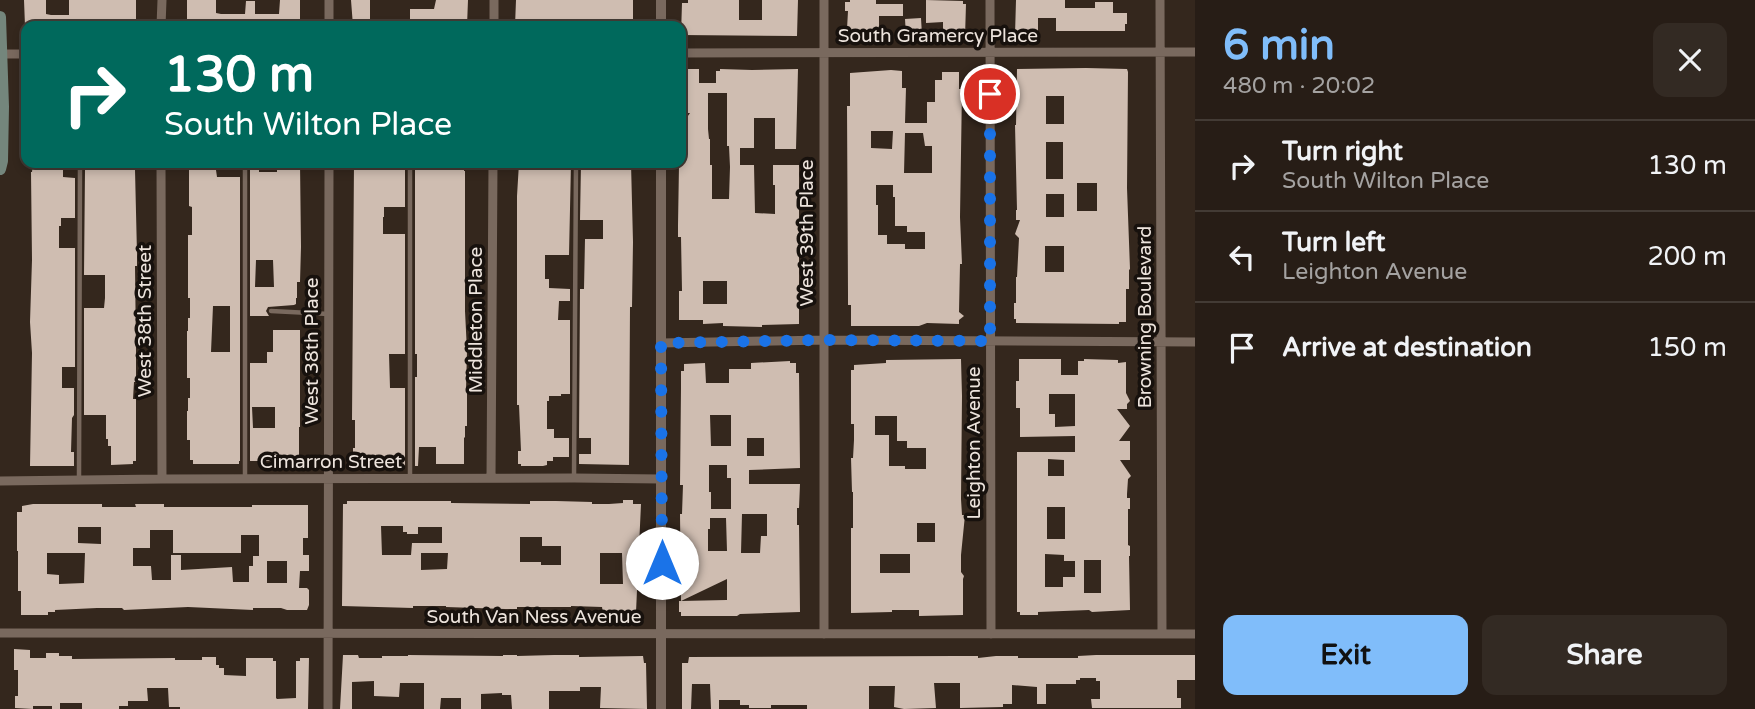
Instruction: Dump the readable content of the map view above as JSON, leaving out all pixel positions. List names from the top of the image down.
{
  "streets": {
    "street": [
      "South Gramercy Place",
      "West 39th Place",
      "Browning Boulevard",
      "Middleton Place",
      "West 38th Street",
      "West 38th Place",
      "Leighton Avenue",
      "Cimarron Street",
      "South Van Ness Avenue"
    ]
  },
  "crossings": [
    ["South Gramercy Place", "West 39th Place"],
    ["South Gramercy Place", "Browning Boulevard"],
    ["South Gramercy Place", "Leighton Avenue"],
    ["West 39th Place", "South Van Ness Avenue"],
    ["Browning Boulevard", "South Van Ness Avenue"],
    ["Middleton Place", "Cimarron Street"],
    ["West 38th Street", "Cimarron Street"],
    ["West 38th Place", "Cimarron Street"],
    ["West 38th Place", "South Van Ness Avenue"],
    ["Leighton Avenue", "South Van Ness Avenue"]
  ],
  "page": {
    "heading": ["6 min", "480 m · 20:02"],
    "turn": ["130 m", "South Wilton Place"],
    "list": [
      {
        "name": "Turn right",
        "note": "South Wilton Place",
        "value": "130 m"
      },
      {
        "name": "Turn left",
        "note": "Leighton Avenue",
        "value": "200 m"
      },
      {
        "name": "Arrive at destination",
        "value": "150 m"
      }
    ],
    "buttons": ["Exit", "Share"]
  }
}
